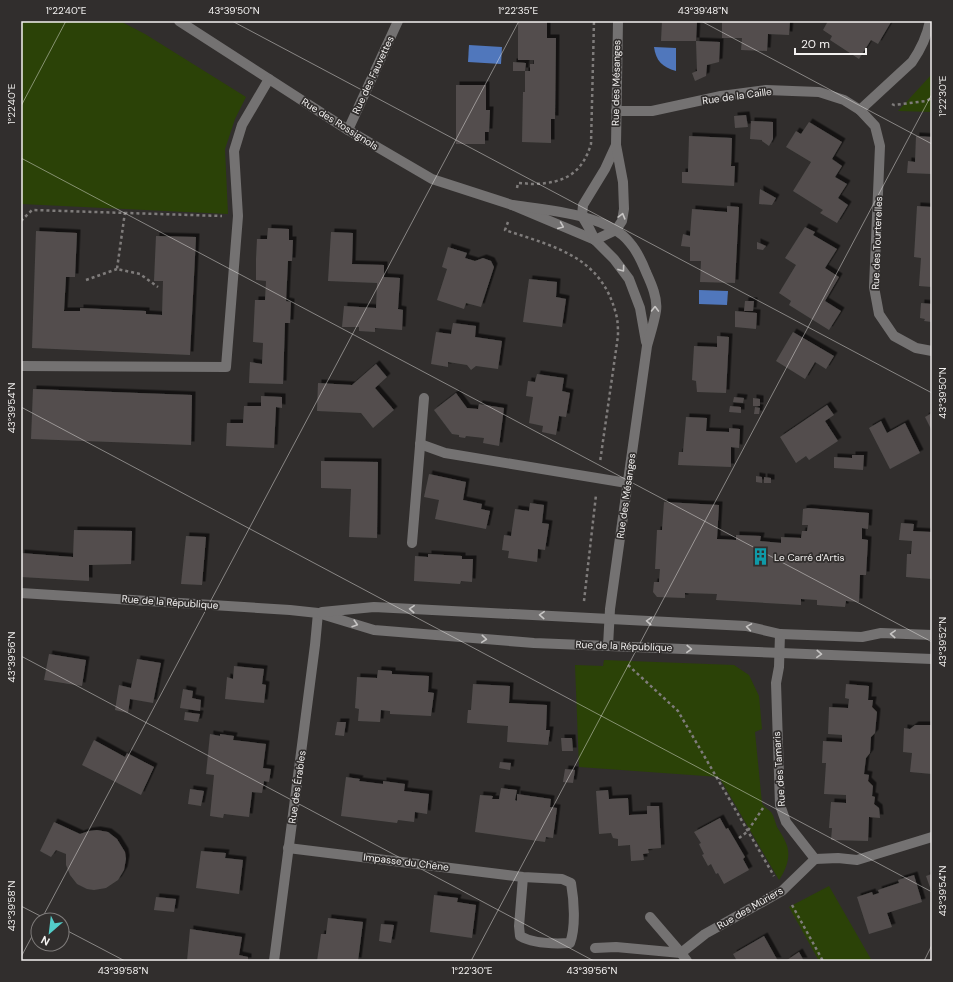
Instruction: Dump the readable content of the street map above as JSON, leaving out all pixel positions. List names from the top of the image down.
{
  "streets": {
    "street": [
      "Rue des Fauvettes",
      "Rue des Mésanges",
      "Rue de la Caille",
      "Rue des Rossignols",
      "Rue des Tourterelles",
      "Rue de la République",
      "Rue des Tamaris",
      "Rue des Érables",
      "Impasse du Chêne",
      "Rue des Mûriers"
    ]
  },
  "crossings": [
    ["Rue des Fauvettes", "Rue des Rossignols"],
    ["Rue des Mésanges", "Rue de la Caille"],
    ["Rue des Mésanges", "Rue des Rossignols"],
    ["Rue des Mésanges", "Rue de la République"],
    ["Rue de la Caille", "Rue des Tourterelles"],
    ["Rue de la République", "Rue des Tamaris"],
    ["Rue de la République", "Rue des Érables"],
    ["Rue des Tamaris", "Rue des Mûriers"],
    ["Rue des Érables", "Impasse du Chêne"]
  ],
  "places": {
    "building": ["Le Carré d'Artis"]
  },
  "scale_bar": "20 m",
  "north": "bottom left",
  "coordinates": [
    "1°22'40\"E",
    "43°39'50\"N",
    "1°22'35\"E",
    "43°39'48\"N",
    "1°22'30\"E",
    "43°39'54\"N",
    "43°39'52\"N",
    "43°39'56\"N",
    "43°39'58\"N"
  ]
}
